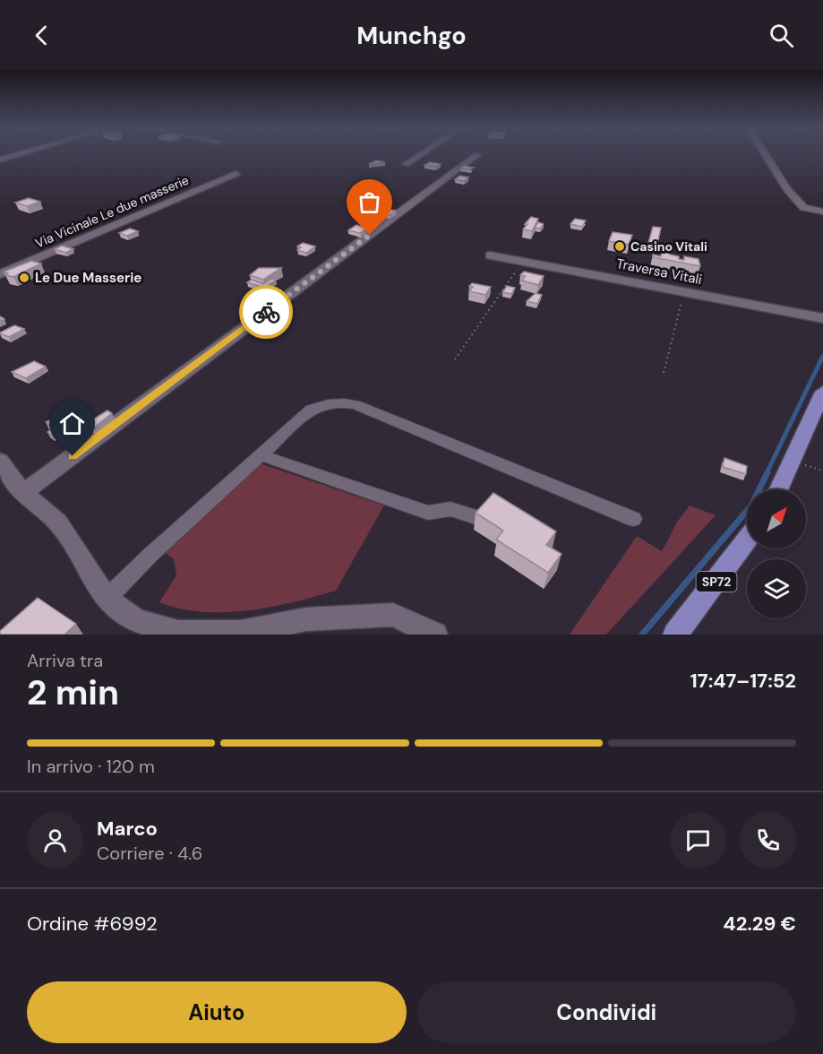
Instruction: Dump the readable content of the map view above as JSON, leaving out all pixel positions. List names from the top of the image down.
{
  "streets": {
    "main road": ["SP72"],
    "street": ["Via Vicinale Le due masserie", "Traversa Vitali"]
  },
  "places": ["Casino Vitali", "Le Due Masserie"],
  "north": "top right",
  "page": {
    "header": "Munchgo",
    "heading": ["2 min", "Arriva tra", "17:47–17:52"],
    "panel": [
      "Marco",
      "Corriere · 4.6",
      "Ordine #6992",
      "42.29 €"
    ],
    "bar": "In arrivo · 120 m",
    "buttons": ["Aiuto", "Condividi"]
  }
}
